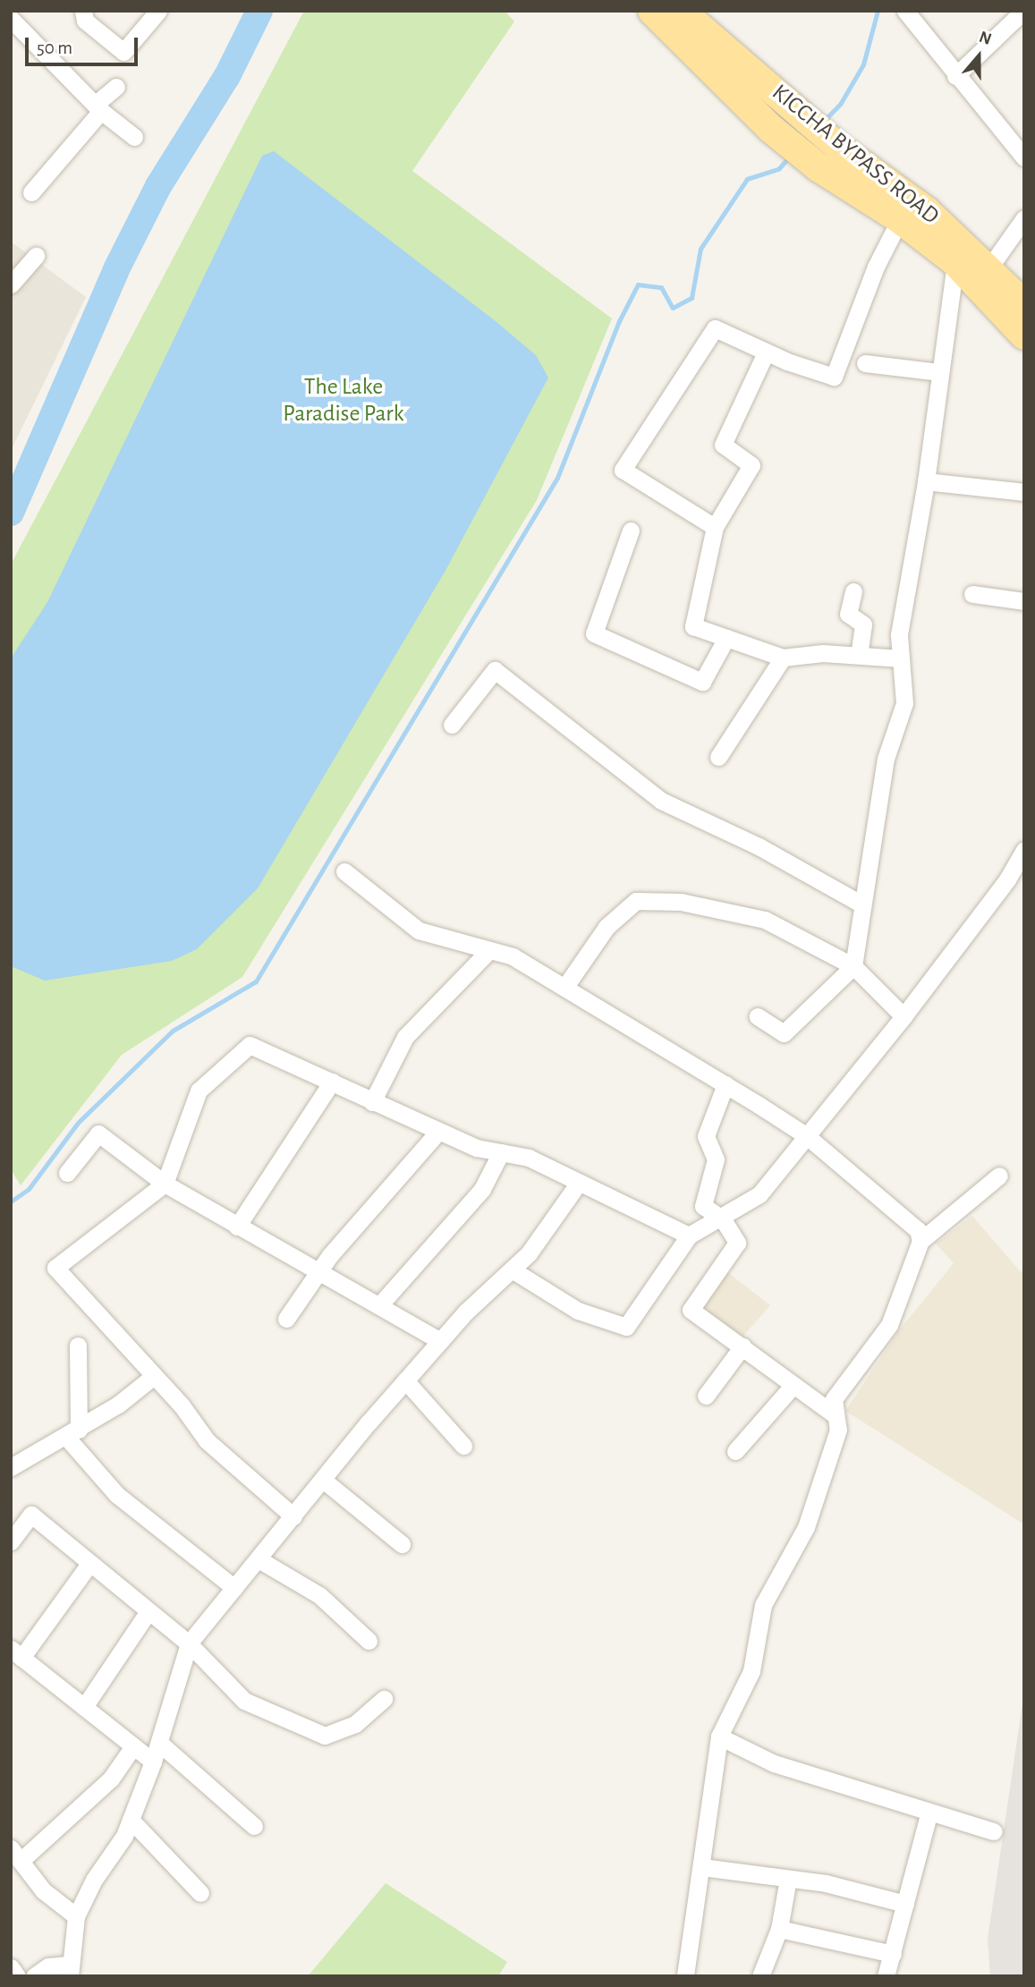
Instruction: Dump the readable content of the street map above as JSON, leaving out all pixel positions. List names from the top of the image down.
{
  "streets": {
    "main road": ["KICCHA BYPASS ROAD"]
  },
  "parks": ["The Lake Paradise Park"],
  "scale_bar": "50 m",
  "north": "top"
}
